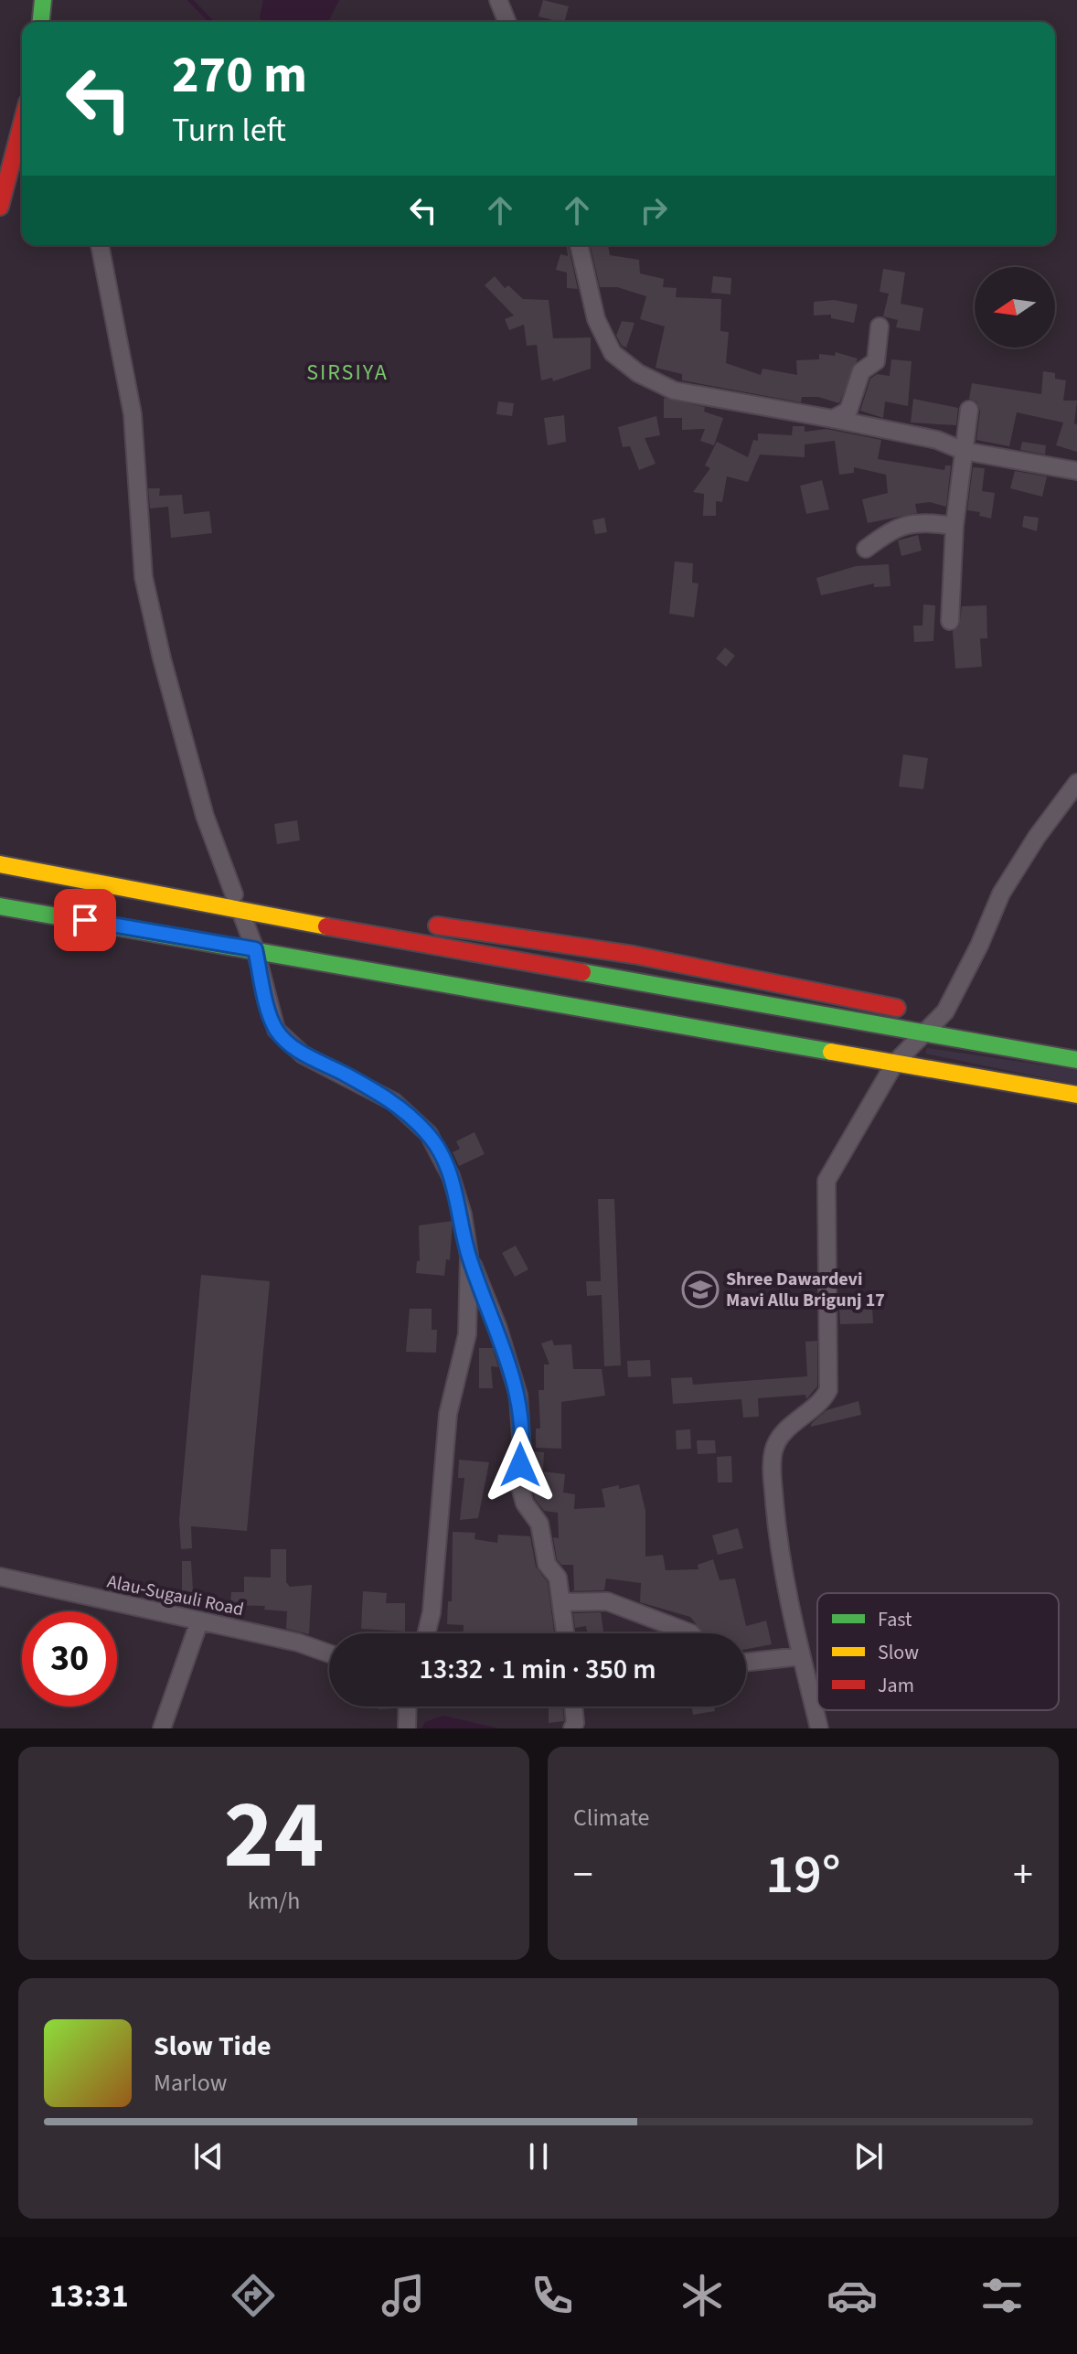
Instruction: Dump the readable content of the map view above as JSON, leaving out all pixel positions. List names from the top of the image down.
{
  "streets": {
    "street": ["Alau-Sugauli Road"]
  },
  "districts": ["SIRSIYA"],
  "places": {
    "school or university": ["Shree Dawardevi Mavi Allu Brigunj 17"]
  },
  "legend": ["Fast", "Slow", "Jam"],
  "north": "left",
  "page": {
    "turn": ["270 m", "Turn left"],
    "limit": "30",
    "trip": "13:32 · 1 min · 350 m",
    "tile": [
      ["24", "km/h"],
      "Climate"
    ],
    "heat": ["−", "19°", "+"],
    "song": ["Slow Tide", "Marlow"],
    "tabs": "13:31"
  }
}
